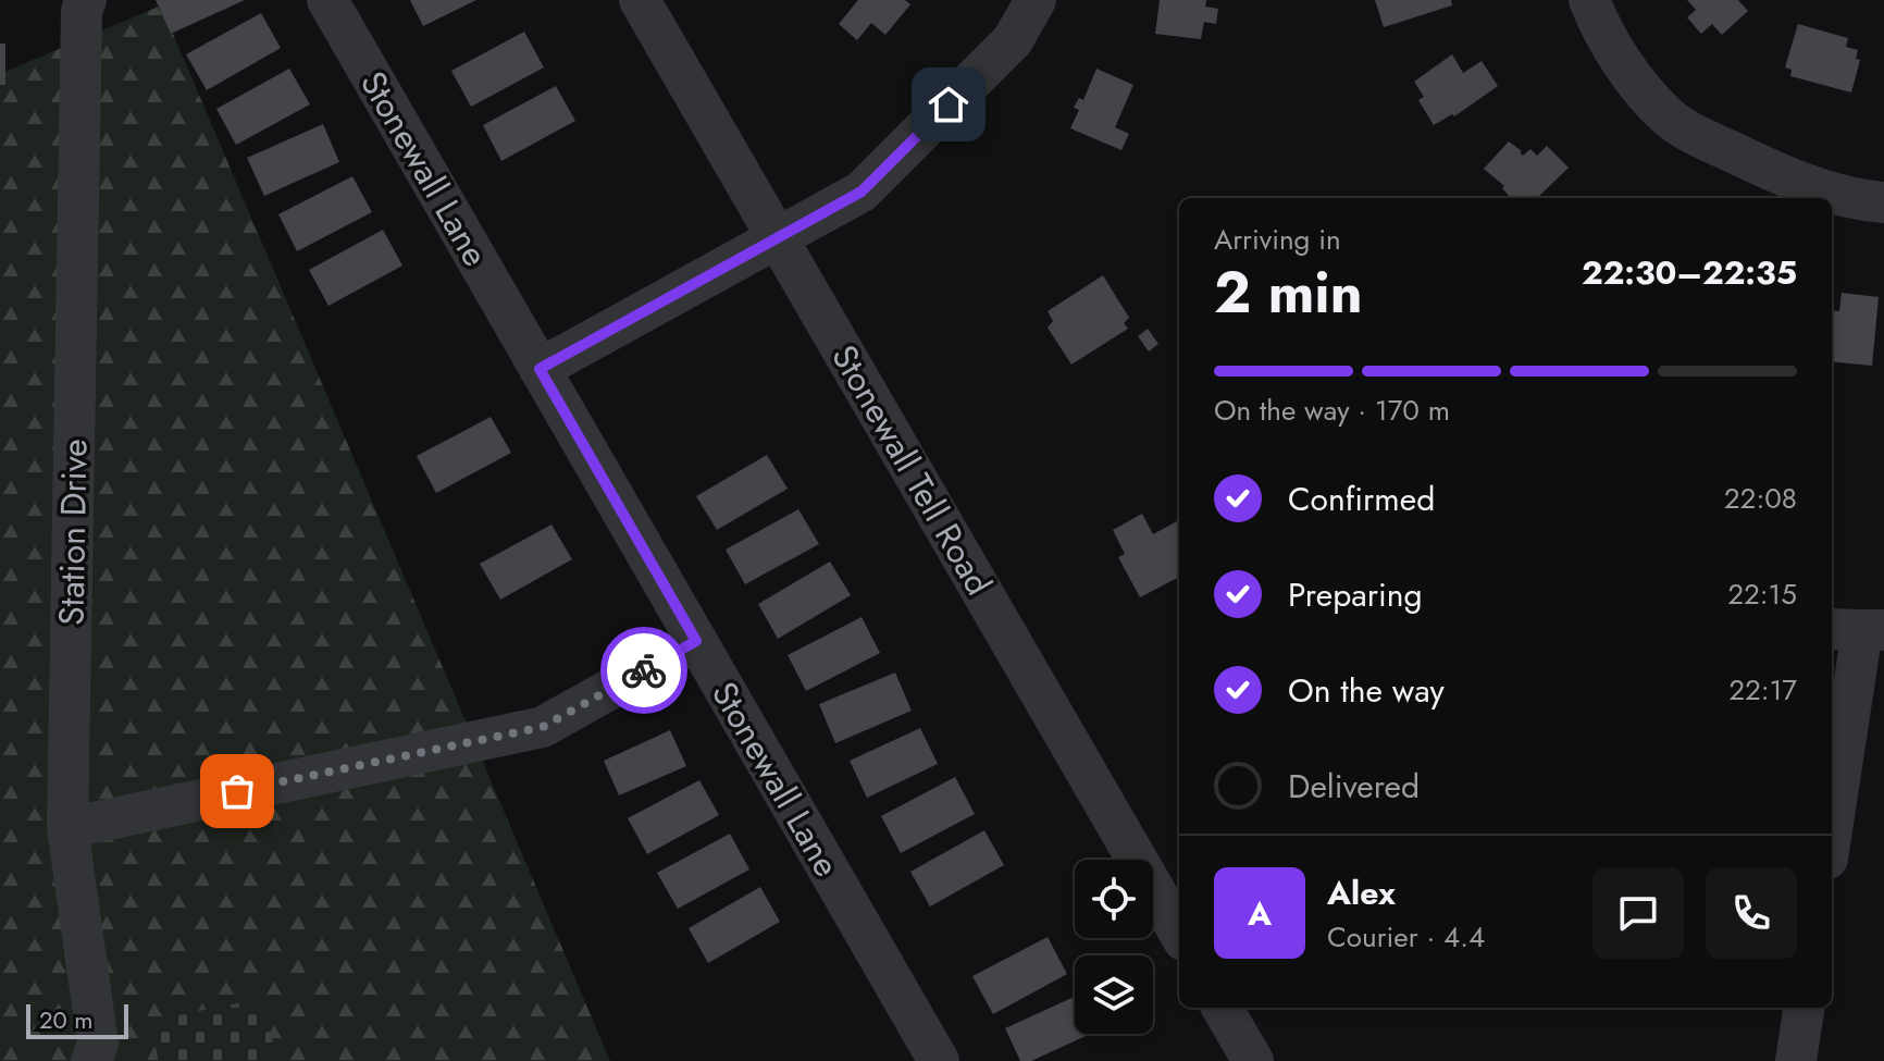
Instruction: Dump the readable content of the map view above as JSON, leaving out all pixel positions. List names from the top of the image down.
{
  "streets": {
    "street": ["Stonewall Lane", "Stonewall Tell Road", "Station Drive"]
  },
  "scale_bar": "20 m",
  "page": {
    "heading": ["2 min", "Arriving in", "22:30–22:35"],
    "panel": ["Alex", "Courier · 4.4"],
    "bar": "On the way · 170 m",
    "list": [
      ["Confirmed", "22:08"],
      ["Preparing", "22:15"],
      ["On the way", "22:17"],
      "Delivered"
    ],
    "round": "A",
    "scale": "20 m"
  }
}
